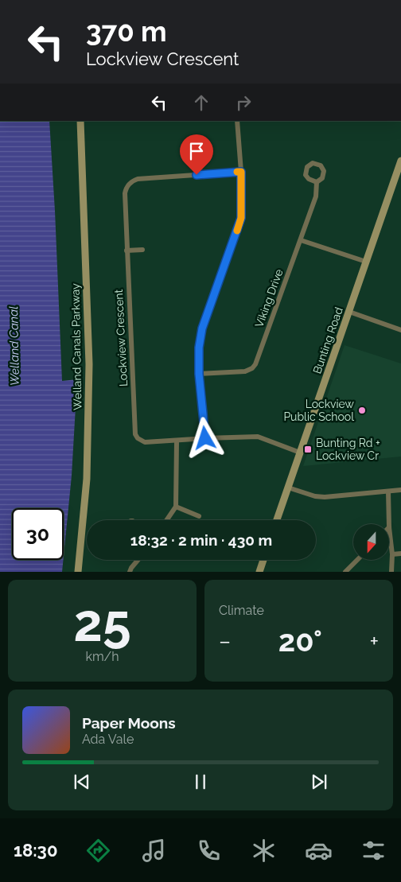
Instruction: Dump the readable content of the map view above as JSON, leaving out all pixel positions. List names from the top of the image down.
{
  "streets": {
    "main road": ["Bunting Road", "Welland Canals Parkway"],
    "street": ["Viking Drive", "Lockview Crescent"]
  },
  "crossings": [
    ["Lockview Crescent", "Bunting Road"]
  ],
  "water": ["Welland Canal"],
  "places": {
    "other": ["Lockview Public School"],
    "transit": ["Bunting Rd + Lockview Cr"]
  },
  "north": "bottom",
  "page": {
    "turn": ["370 m", "Lockview Crescent"],
    "limit": "30",
    "trip": "18:32 · 2 min · 430 m",
    "tile": [
      ["25", "km/h"],
      "Climate"
    ],
    "heat": ["−", "20°", "+"],
    "song": ["Paper Moons", "Ada Vale"],
    "tabs": "18:30"
  }
}
